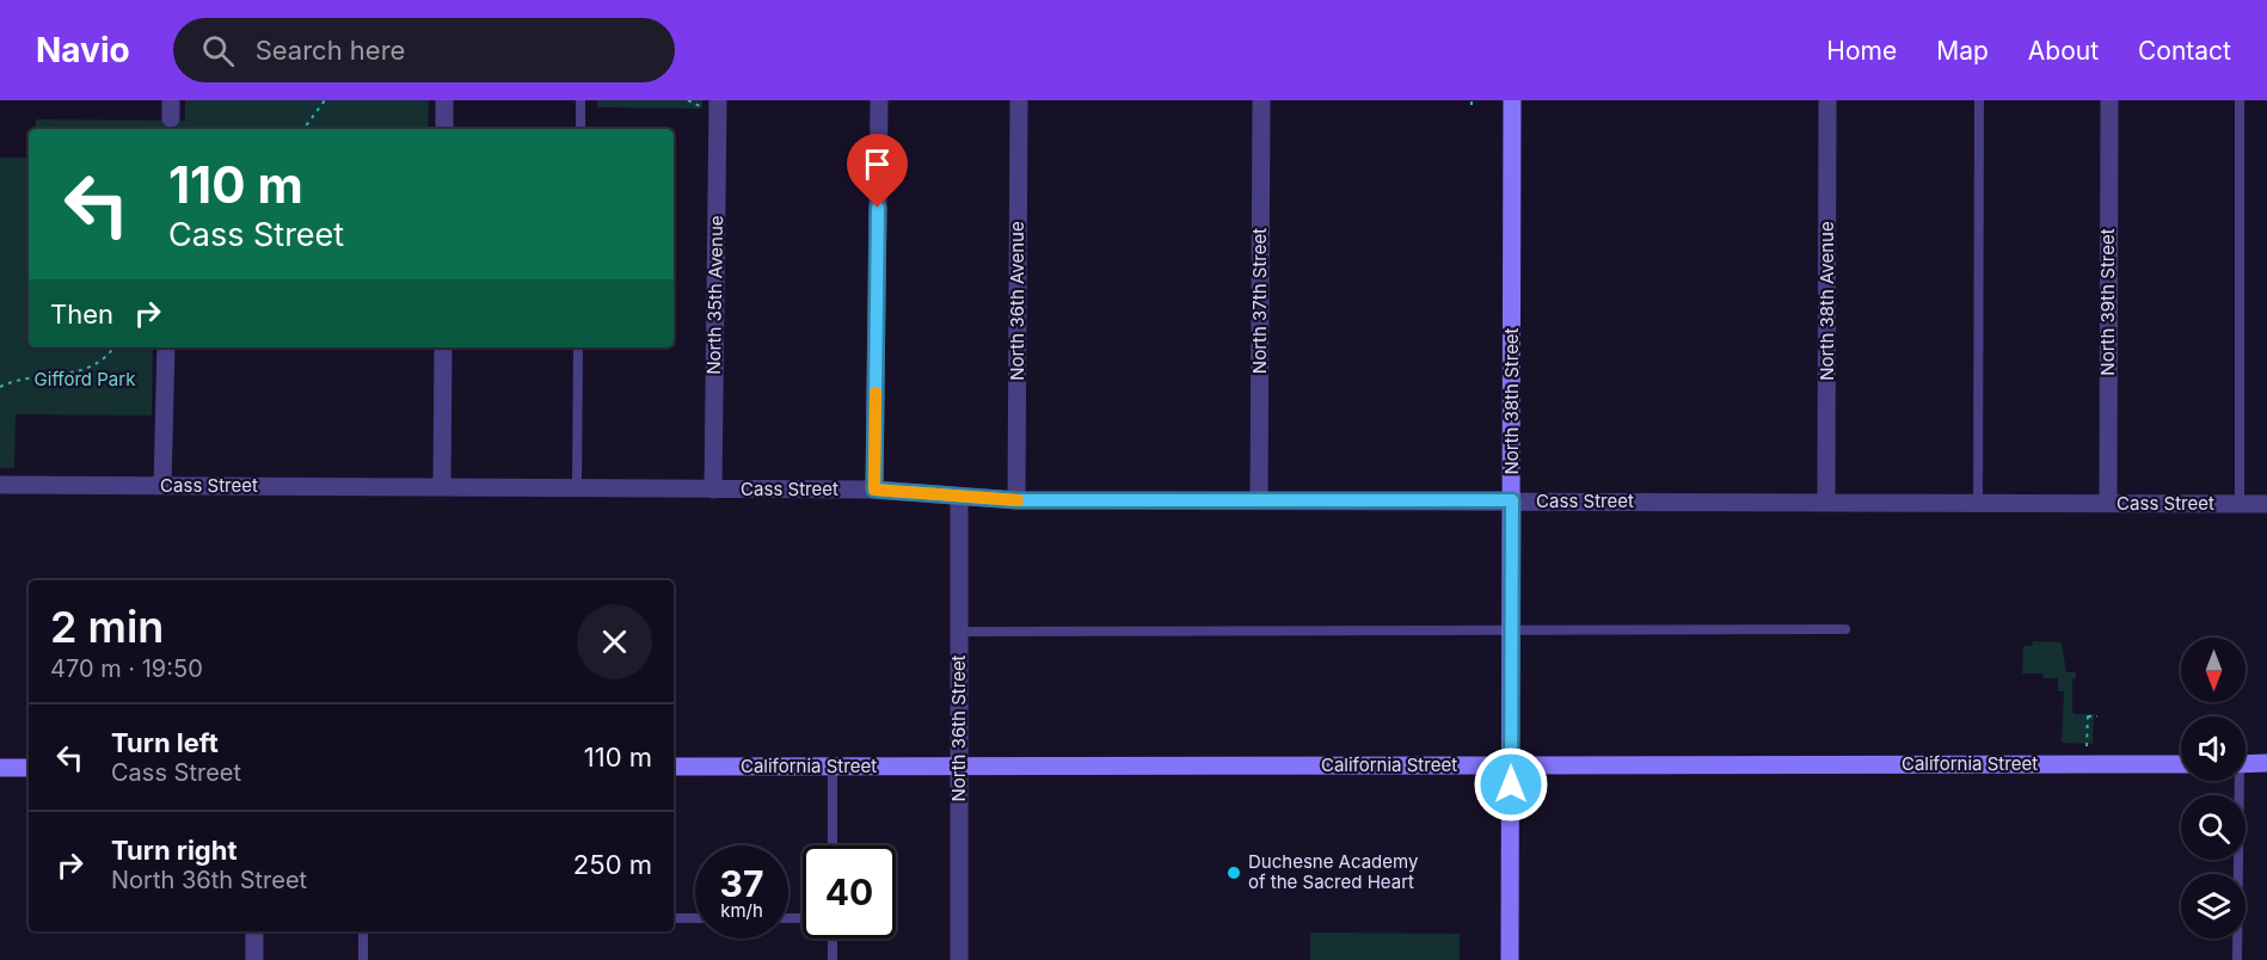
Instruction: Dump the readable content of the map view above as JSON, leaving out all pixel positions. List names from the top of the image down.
{
  "streets": {
    "street": [
      "North 35th Avenue",
      "North 36th Avenue",
      "North 37th Street",
      "North 38th Avenue",
      "North 39th Street",
      "North 38th Street",
      "Cass Street",
      "North 36th Street",
      "California Street"
    ]
  },
  "crossings": [
    ["North 35th Avenue", "Cass Street"],
    ["North 36th Avenue", "Cass Street"],
    ["North 37th Street", "Cass Street"],
    ["North 38th Avenue", "Cass Street"],
    ["North 39th Street", "Cass Street"],
    ["North 38th Street", "Cass Street"],
    ["North 38th Street", "California Street"],
    ["Cass Street", "North 36th Street"],
    ["North 36th Street", "California Street"]
  ],
  "parks": ["Gifford Park"],
  "places": ["Duchesne Academy of the Sacred Heart"],
  "north": "bottom",
  "page": {
    "header": "Navio",
    "search": "Search here",
    "nav": [
      "Home",
      "Map",
      "About",
      "Contact"
    ],
    "turn": ["110 m", "Cass Street"],
    "then": "Then",
    "heading": ["2 min", "470 m · 19:50"],
    "list": [
      {
        "name": "Turn left",
        "note": "Cass Street",
        "value": "110 m"
      },
      {
        "name": "Turn right",
        "note": "North 36th Street",
        "value": "250 m"
      }
    ],
    "speed": "37 km/h",
    "limit": "40"
  }
}
